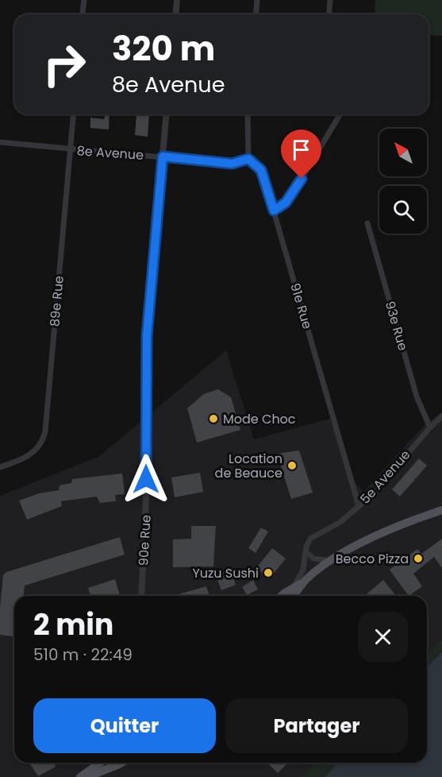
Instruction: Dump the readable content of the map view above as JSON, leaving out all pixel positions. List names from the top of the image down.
{
  "streets": {
    "street": [
      "8e Avenue",
      "89e Rue",
      "91e Rue",
      "93e Rue",
      "5e Avenue",
      "90e Rue"
    ]
  },
  "crossings": [
    ["8e Avenue", "89e Rue"],
    ["8e Avenue", "91e Rue"],
    ["8e Avenue", "90e Rue"],
    ["91e Rue", "5e Avenue"],
    ["93e Rue", "5e Avenue"]
  ],
  "places": [
    "Mode Choc",
    "Location de Beauce",
    "Becco Pizza",
    "Yuzu Sushi"
  ],
  "north": "top left",
  "page": {
    "turn": ["320 m", "8e Avenue"],
    "heading": ["2 min", "510 m · 22:49"],
    "buttons": ["Quitter", "Partager"]
  }
}
